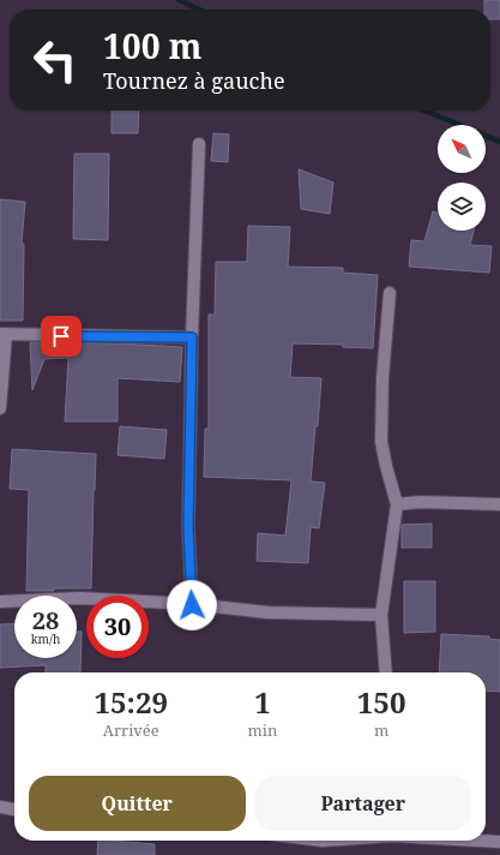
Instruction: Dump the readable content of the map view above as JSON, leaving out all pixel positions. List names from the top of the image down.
{
  "north": "top left",
  "page": {
    "turn": ["100 m", "Tournez à gauche"],
    "speed": "28 km/h",
    "limit": "30",
    "eta": [
      "15:29",
      "Arrivée",
      "1",
      "min",
      "150",
      "m"
    ],
    "buttons": ["Quitter", "Partager"]
  }
}
